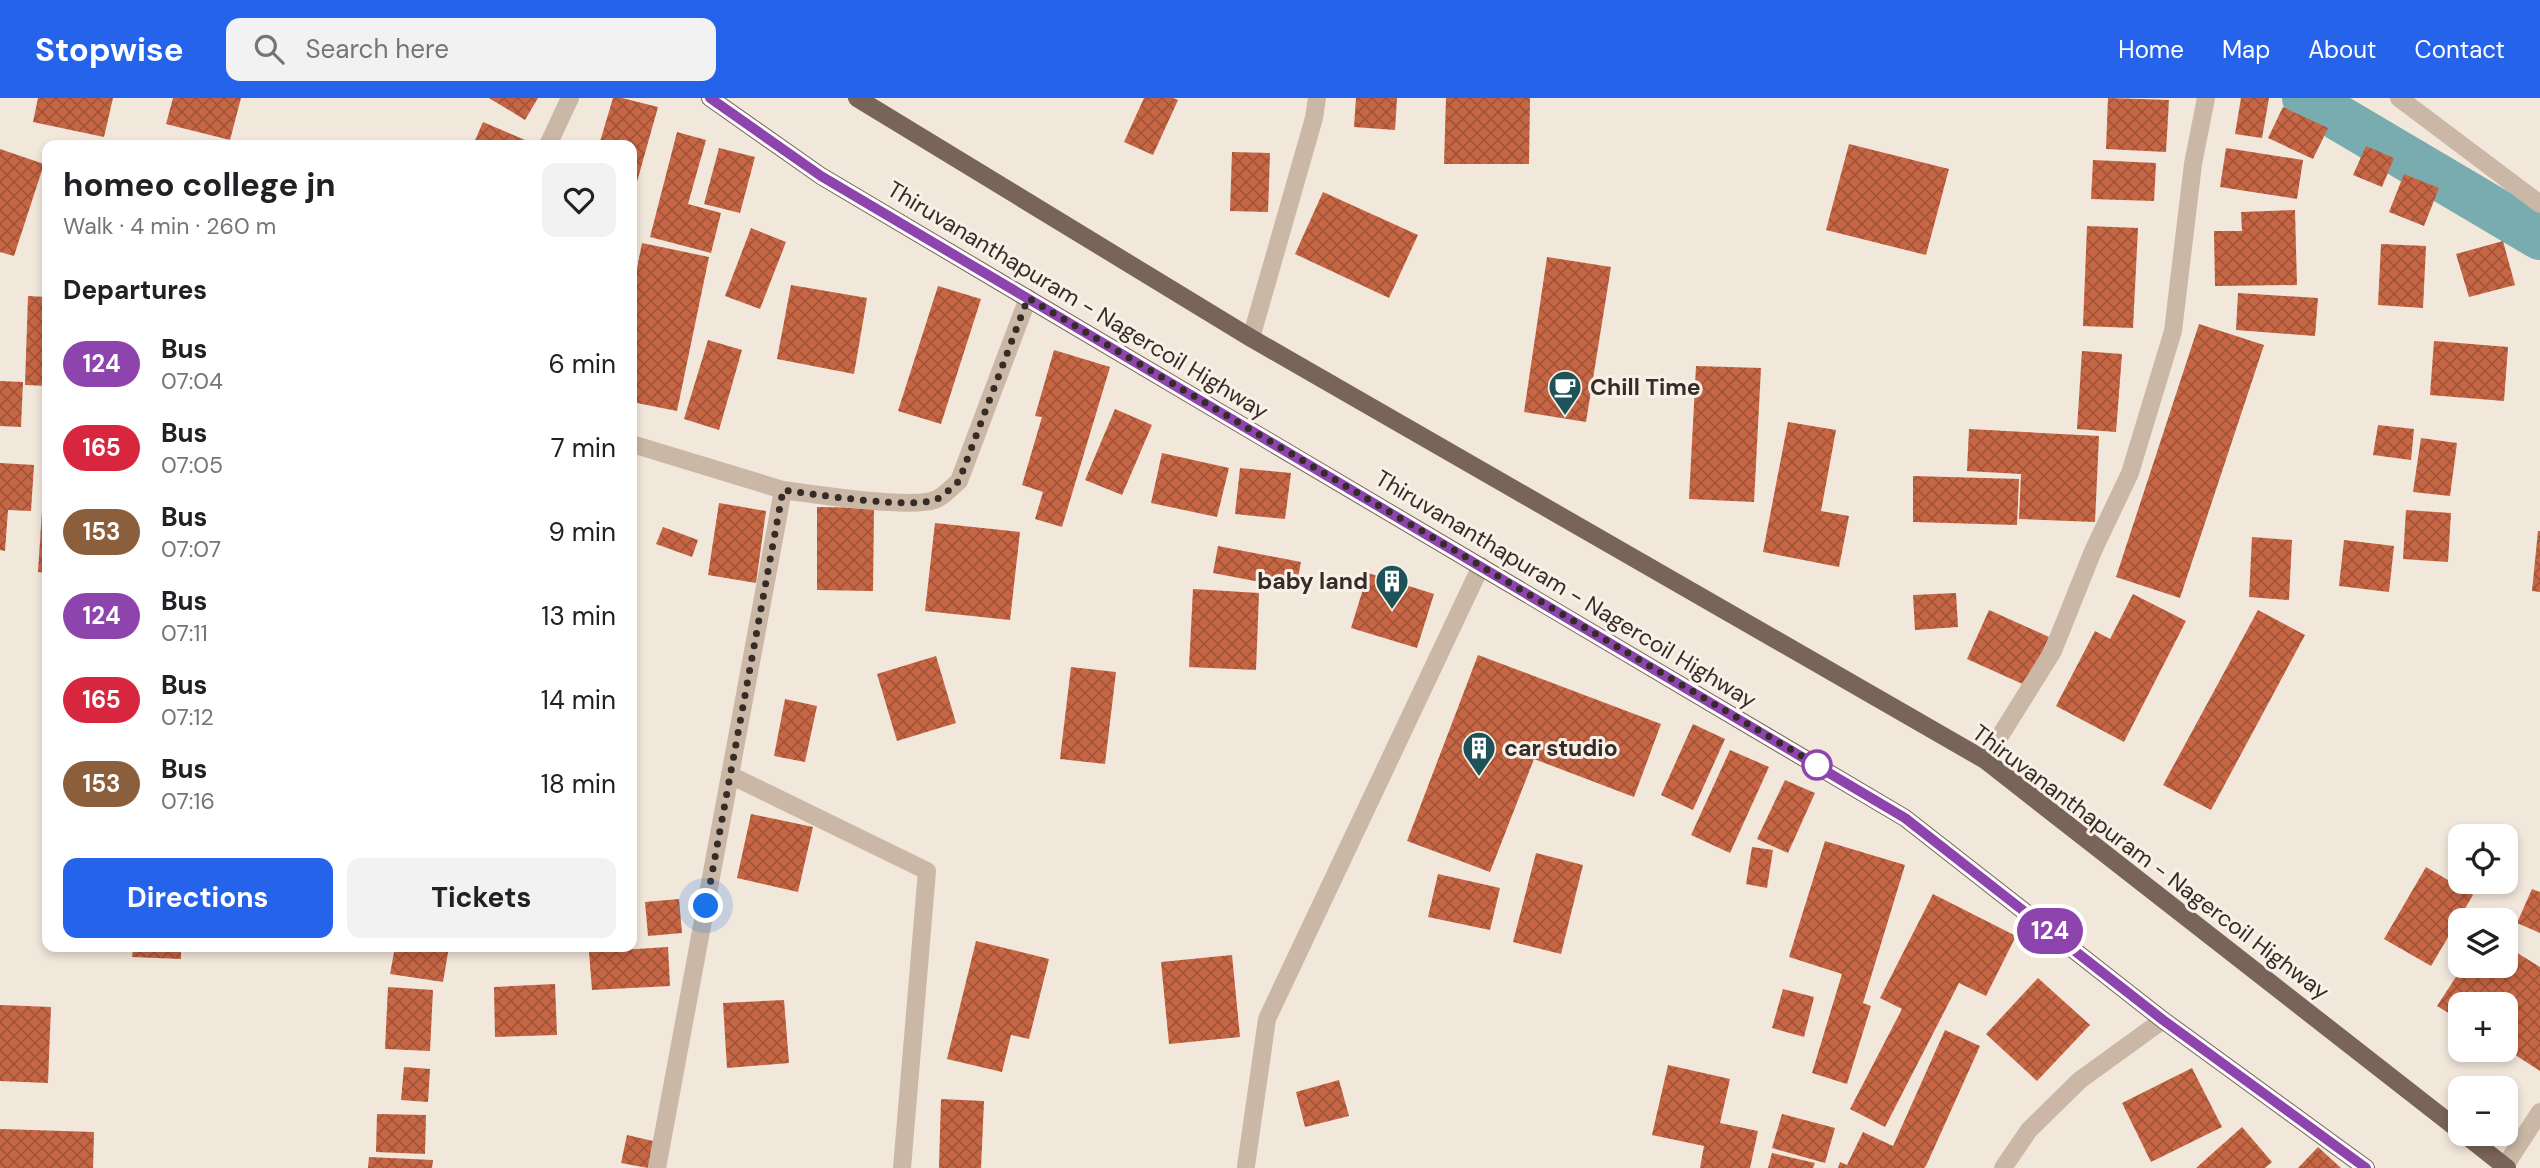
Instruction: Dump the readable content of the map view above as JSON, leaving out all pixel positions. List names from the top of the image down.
{
  "streets": {
    "main road": ["Thiruvananthapuram - Nagercoil Highway"]
  },
  "places": {
    "cafe": ["Chill Time"],
    "building": ["baby land", "car studio"]
  },
  "lines": ["bus line 124"],
  "page": {
    "header": "Stopwise",
    "search": "Search here",
    "nav": [
      "Home",
      "Map",
      "About",
      "Contact"
    ],
    "on_map": "124",
    "heading": [
      ["homeo college jn", "Walk · 4 min · 260 m"],
      "Departures"
    ],
    "list": [
      {
        "mark": "124",
        "name": "Bus",
        "note": "07:04",
        "value": "6 min"
      },
      {
        "mark": "165",
        "name": "Bus",
        "note": "07:05",
        "value": "7 min"
      },
      {
        "mark": "153",
        "name": "Bus",
        "note": "07:07",
        "value": "9 min"
      },
      {
        "mark": "124",
        "name": "Bus",
        "note": "07:11",
        "value": "13 min"
      },
      {
        "mark": "165",
        "name": "Bus",
        "note": "07:12",
        "value": "14 min"
      },
      {
        "mark": "153",
        "name": "Bus",
        "note": "07:16",
        "value": "18 min"
      }
    ],
    "map_buttons": ["+", "−"],
    "buttons": ["Directions", "Tickets"]
  }
}
